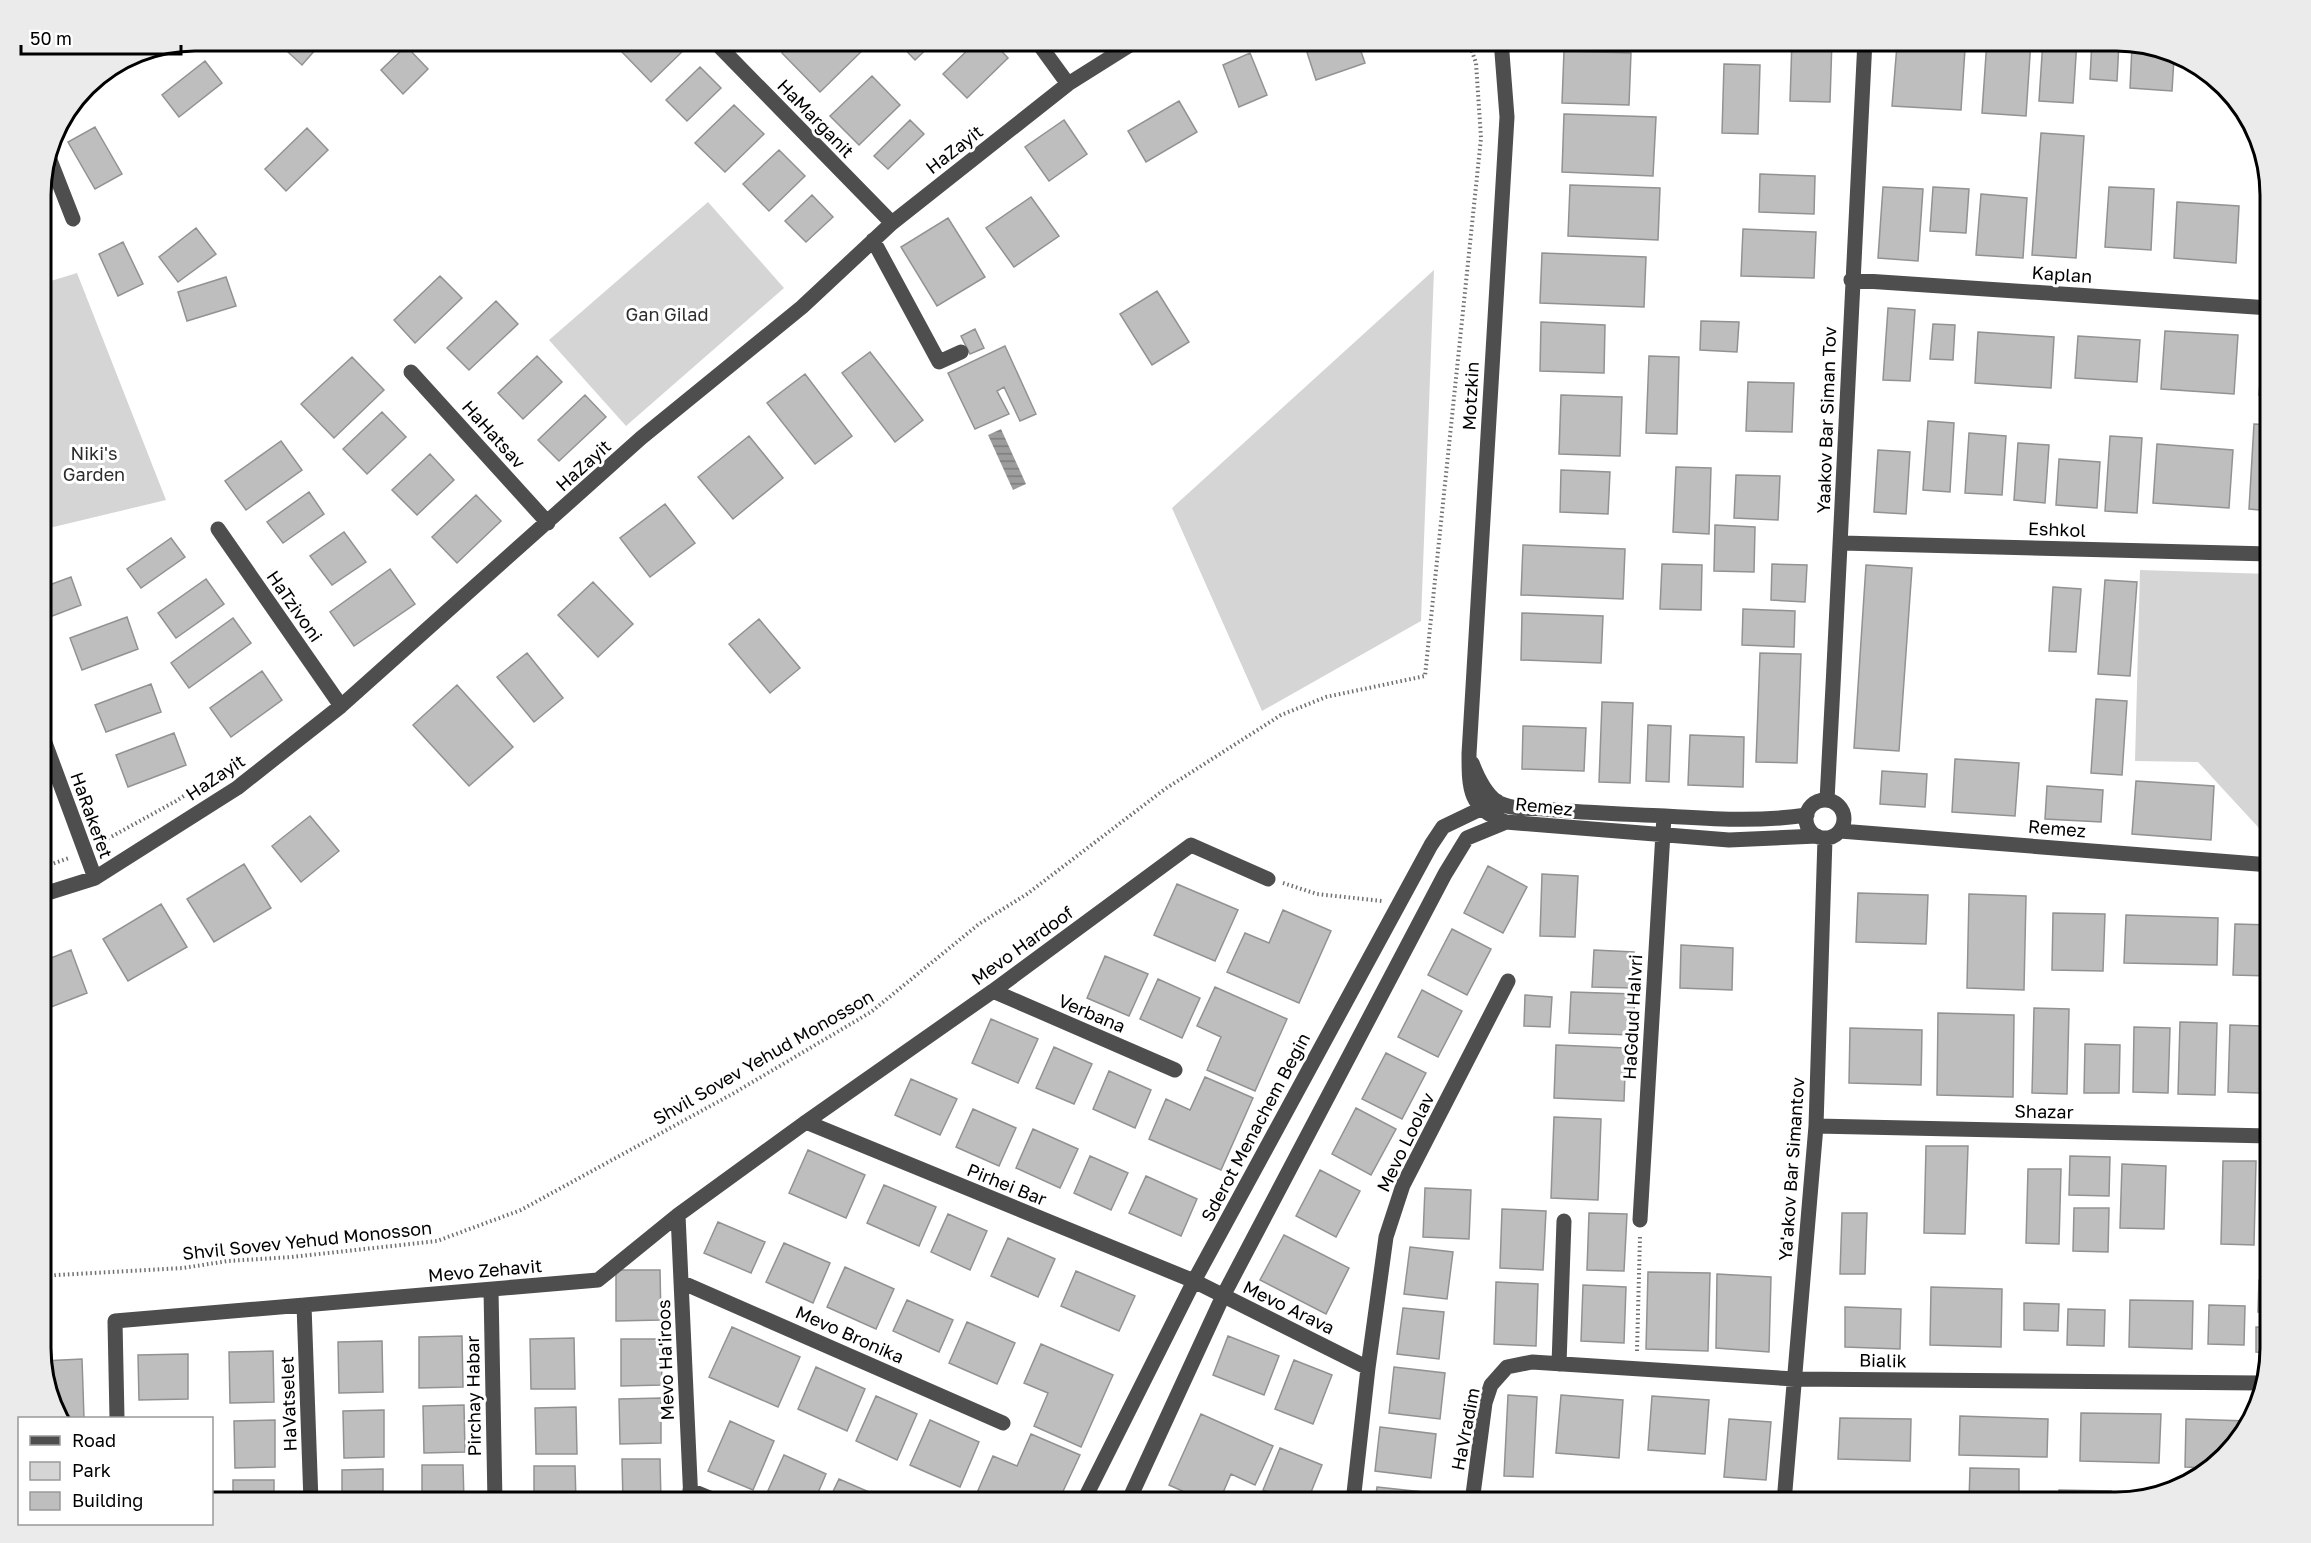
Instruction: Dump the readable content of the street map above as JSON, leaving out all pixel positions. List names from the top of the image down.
{
  "streets": {
    "street": [
      "HaMarganit",
      "HaZayit",
      "Kaplan",
      "Motzkin",
      "Yaakov Bar Siman Tov",
      "HaHatsav",
      "Eshkol",
      "HaTzivoni",
      "Remez",
      "HaRakefet",
      "Mevo Hardoof",
      "Verbana",
      "HaGdud HaIvri",
      "Shazar",
      "Sderot Menachem Begin",
      "Mevo Loolav",
      "Ya'akov Bar Simantov",
      "Pirhei Bar",
      "Mevo Zehavit",
      "Mevo Arava",
      "Mevo Bronika",
      "Mevo Ha'iroos",
      "Bialik",
      "Pirchay Habar",
      "HaVatselet",
      "HaVradim"
    ],
    "path": ["Shvil Sovev Yehud Monosson"]
  },
  "crossings": [
    ["HaMarganit", "HaZayit"],
    ["HaZayit", "HaHatsav"],
    ["HaZayit", "HaTzivoni"],
    ["HaZayit", "HaRakefet"],
    ["Kaplan", "Yaakov Bar Siman Tov"],
    ["Motzkin", "Remez"],
    ["Yaakov Bar Siman Tov", "Eshkol"],
    ["Yaakov Bar Siman Tov", "Remez"],
    ["Yaakov Bar Siman Tov", "Ya'akov Bar Simantov"],
    ["Remez", "HaGdud HaIvri"],
    ["Remez", "Sderot Menachem Begin"],
    ["Remez", "Ya'akov Bar Simantov"],
    ["Mevo Hardoof", "Verbana"],
    ["Mevo Hardoof", "Pirhei Bar"],
    ["Mevo Hardoof", "Mevo Zehavit"],
    ["Shazar", "Ya'akov Bar Simantov"],
    ["Sderot Menachem Begin", "Pirhei Bar"],
    ["Sderot Menachem Begin", "Mevo Arava"],
    ["Mevo Loolav", "Mevo Arava"],
    ["Ya'akov Bar Simantov", "Bialik"],
    ["Pirhei Bar", "Mevo Zehavit"],
    ["Pirhei Bar", "Mevo Arava"],
    ["Mevo Zehavit", "Mevo Ha'iroos"],
    ["Mevo Zehavit", "Pirchay Habar"],
    ["Mevo Zehavit", "HaVatselet"],
    ["Mevo Bronika", "Mevo Ha'iroos"],
    ["Bialik", "HaVradim"]
  ],
  "parks": ["Gan Gilad", "Niki's Garden"],
  "legend": ["Road", "Park", "Building"],
  "scale_bar": "50 m"
}
